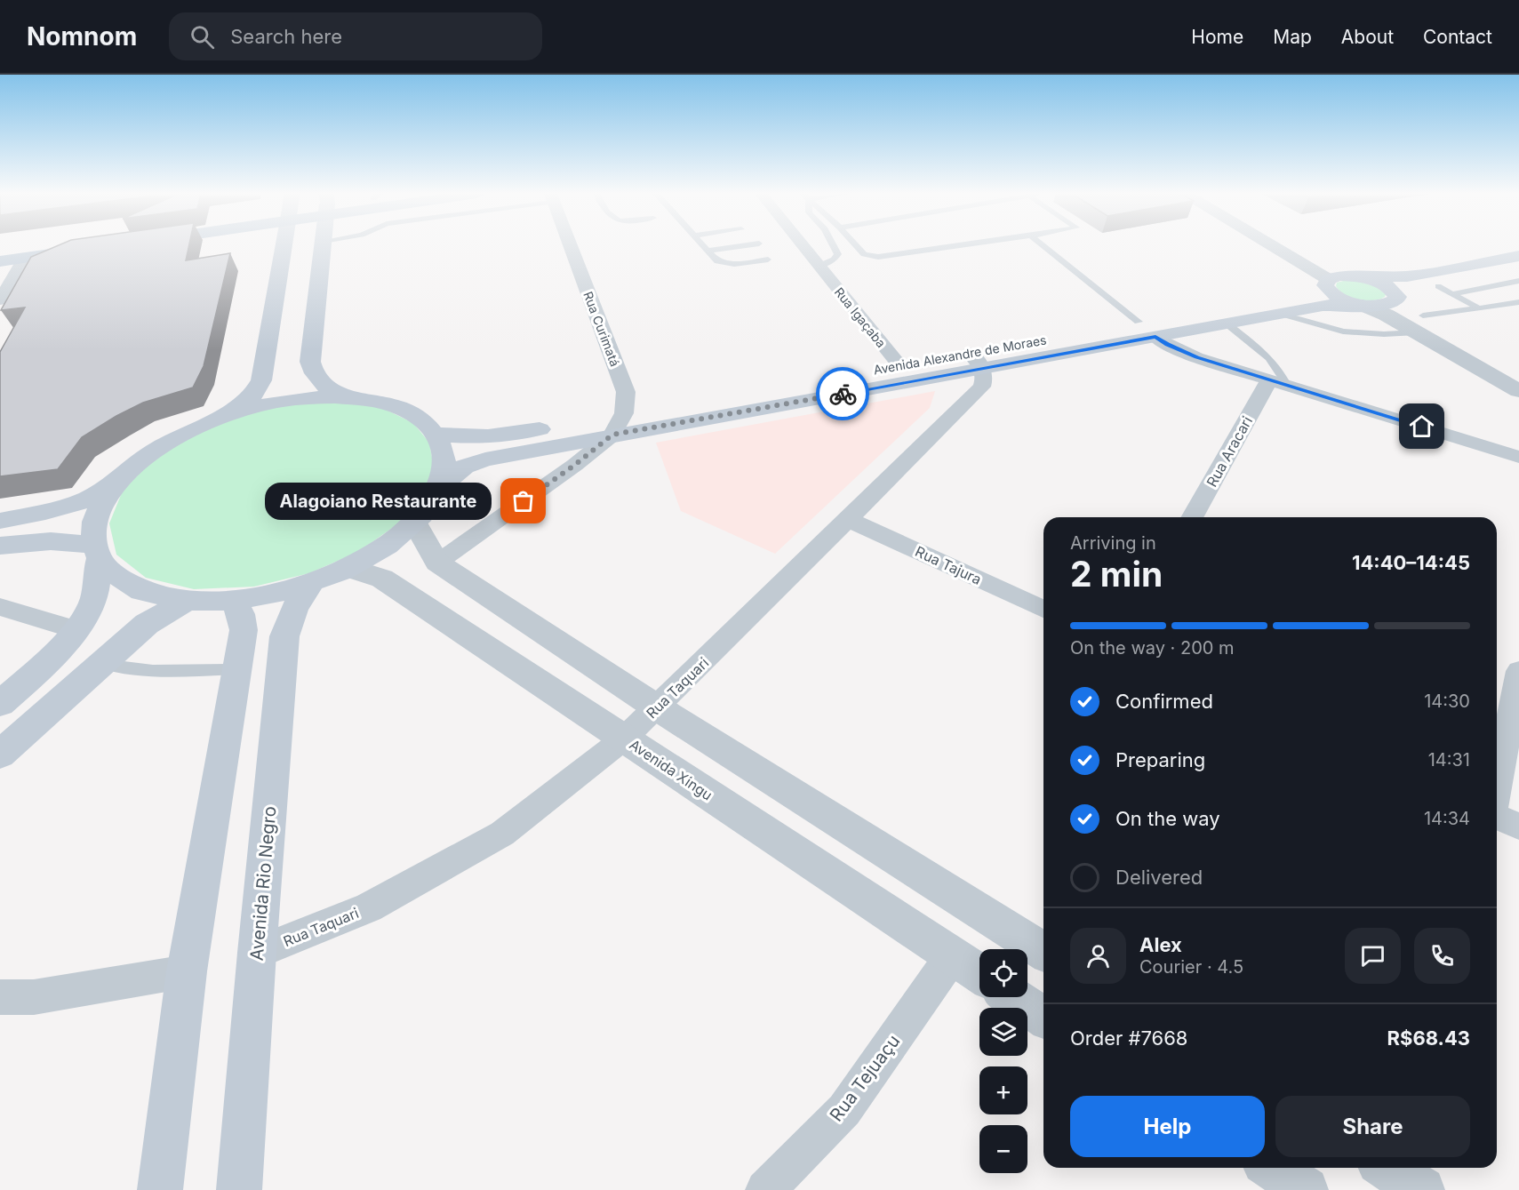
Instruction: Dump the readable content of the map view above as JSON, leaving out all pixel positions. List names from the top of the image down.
{
  "streets": {
    "main road": ["Avenida Alexandre de Moraes", "Avenida Rio Negro"],
    "street": [
      "Rua Igaçaba",
      "Rua Curimatá",
      "Rua Aracari",
      "Rua Tajura",
      "Rua Taquari",
      "Avenida Xingu",
      "Rua Tejuaçu"
    ]
  },
  "crossings": [
    ["Rua Igaçaba", "Avenida Alexandre de Moraes"],
    ["Rua Curimatá", "Avenida Alexandre de Moraes"],
    ["Avenida Alexandre de Moraes", "Rua Taquari"],
    ["Rua Tajura", "Rua Taquari"],
    ["Rua Taquari", "Avenida Xingu"],
    ["Rua Taquari", "Avenida Rio Negro"],
    ["Avenida Xingu", "Rua Tejuaçu"]
  ],
  "places": ["Alagoiano Restaurante"],
  "page": {
    "header": "Nomnom",
    "search": "Search here",
    "nav": [
      "Home",
      "Map",
      "About",
      "Contact"
    ],
    "bubble": "Alagoiano Restaurante",
    "heading": ["2 min", "Arriving in", "14:40–14:45"],
    "panel": [
      "Alex",
      "Courier · 4.5",
      "Order #7668",
      "R$68.43"
    ],
    "bar": "On the way · 200 m",
    "list": [
      ["Confirmed", "14:30"],
      ["Preparing", "14:31"],
      ["On the way", "14:34"],
      "Delivered"
    ],
    "map_buttons": ["+", "−"],
    "buttons": ["Help", "Share"]
  }
}
